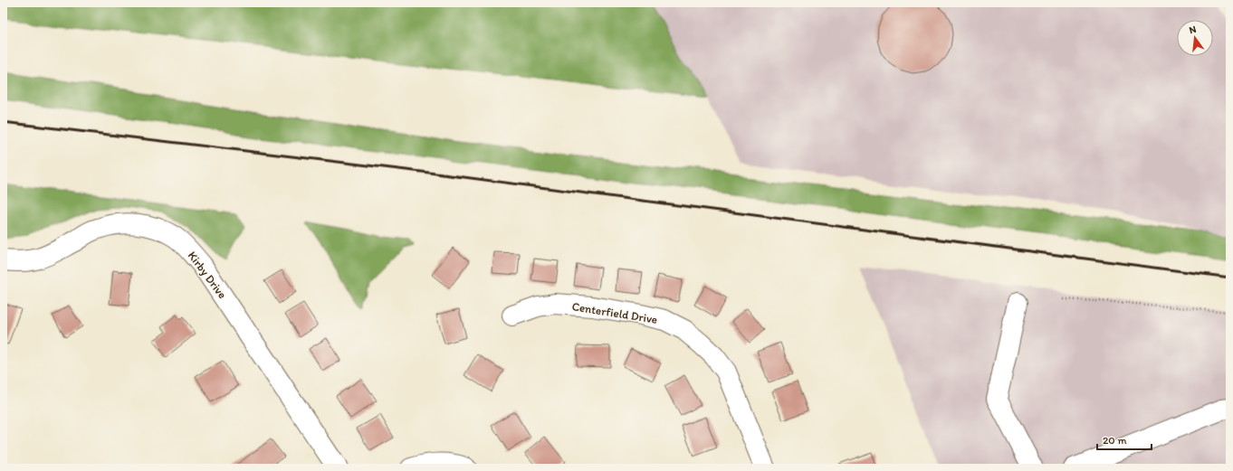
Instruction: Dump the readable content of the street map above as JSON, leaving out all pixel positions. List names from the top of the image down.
{
  "streets": {
    "street": ["Kirby Drive", "Centerfield Drive"]
  },
  "scale_bar": "20 m",
  "north": "top"
}
